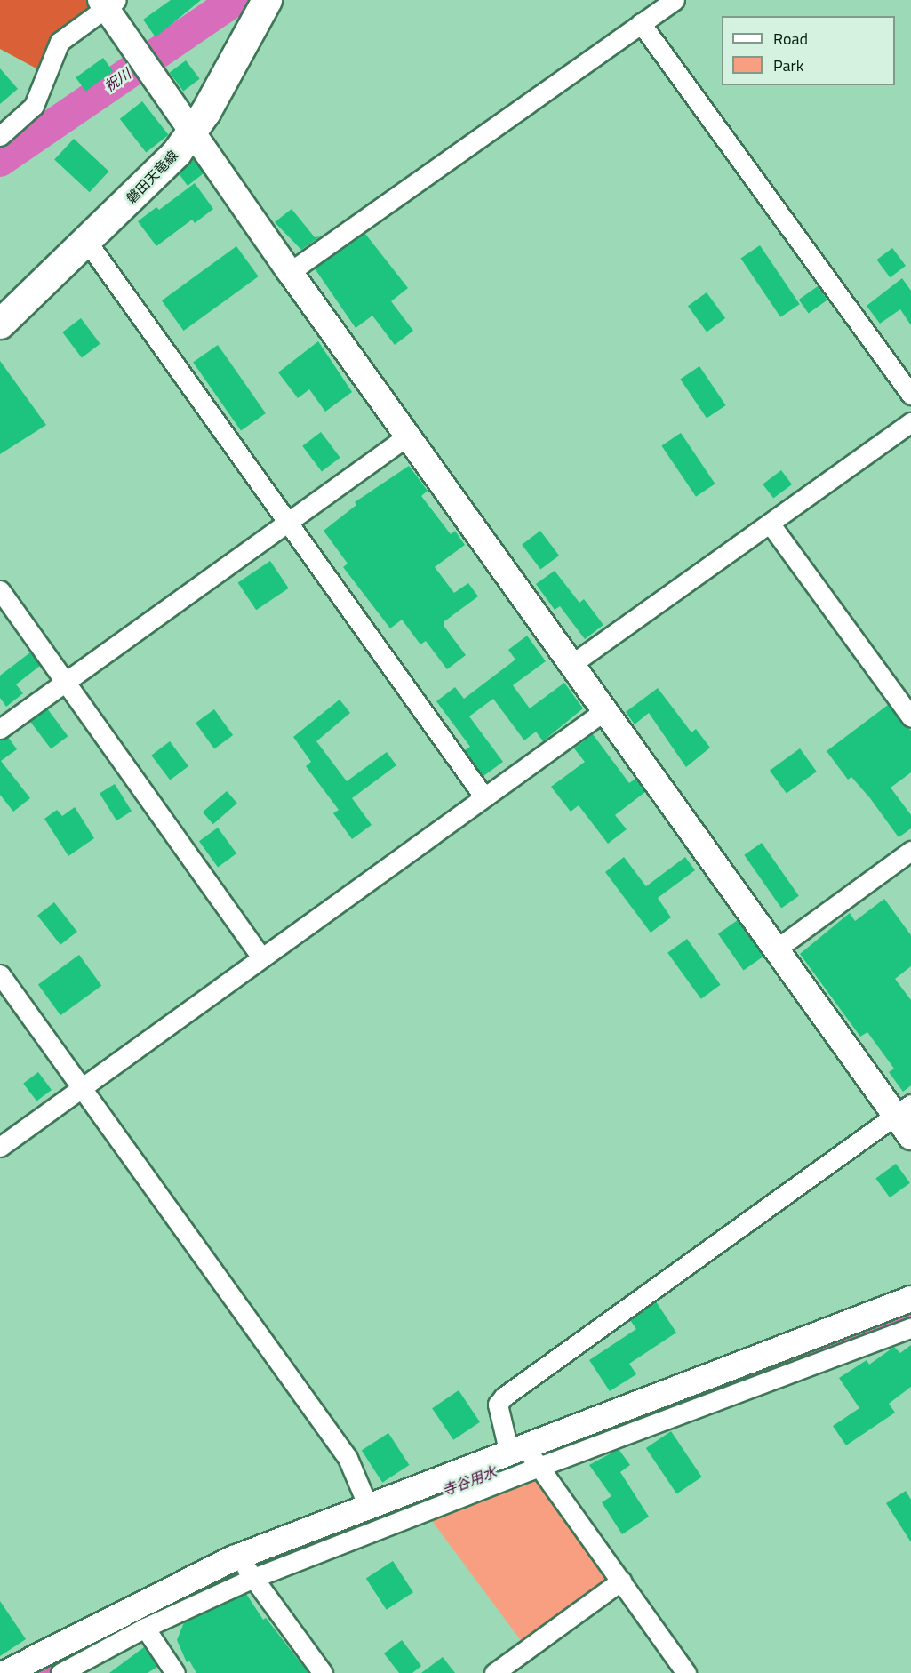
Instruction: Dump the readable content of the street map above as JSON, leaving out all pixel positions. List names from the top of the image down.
{
  "streets": {
    "main road": ["磐田天竜線"]
  },
  "water": ["祝川", "寺谷用水"],
  "legend": ["Road", "Park"]
}
